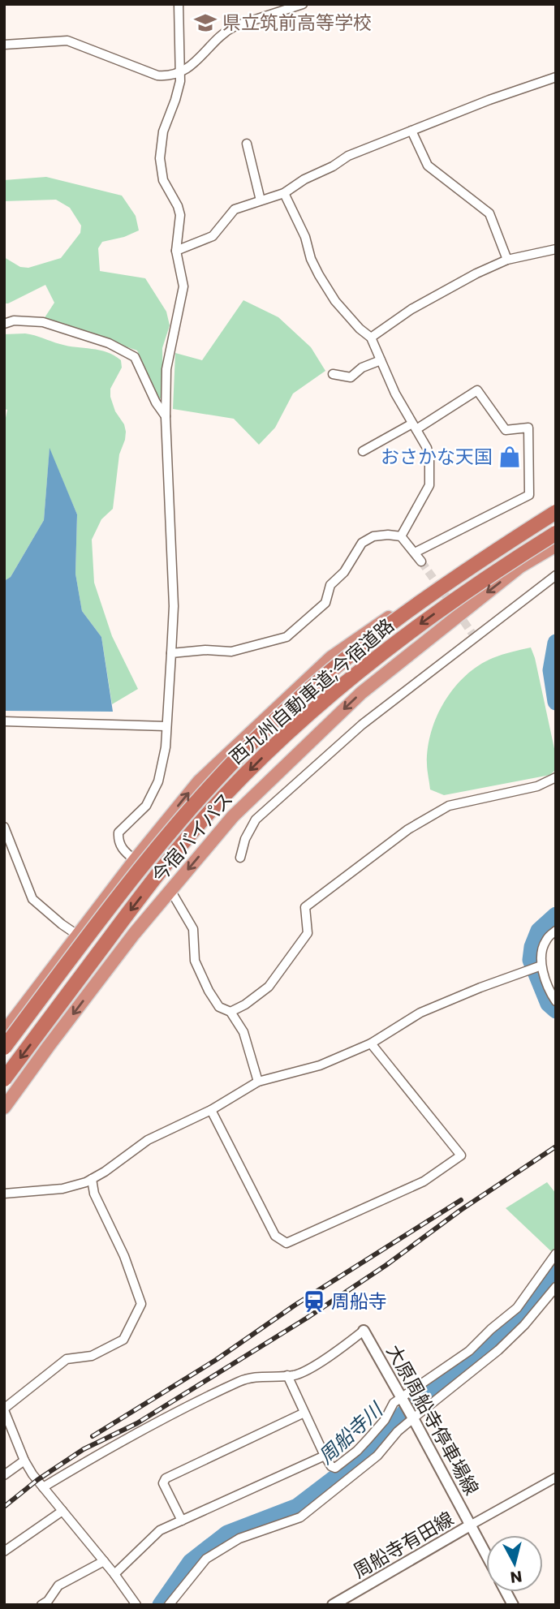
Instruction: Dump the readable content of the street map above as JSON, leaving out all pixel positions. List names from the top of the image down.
{
  "streets": {
    "highway": ["西九州自動車道;今宿道路", "今宿バイパス"],
    "main road": ["大原周船寺停車場線", "周船寺有田線"]
  },
  "crossings": [
    ["大原周船寺停車場線", "周船寺有田線"]
  ],
  "water": ["周船寺川"],
  "places": {
    "school or university": ["県立筑前高等学校"],
    "shop": ["おさかな天国"],
    "station": ["周船寺"]
  },
  "north": "bottom"
}
